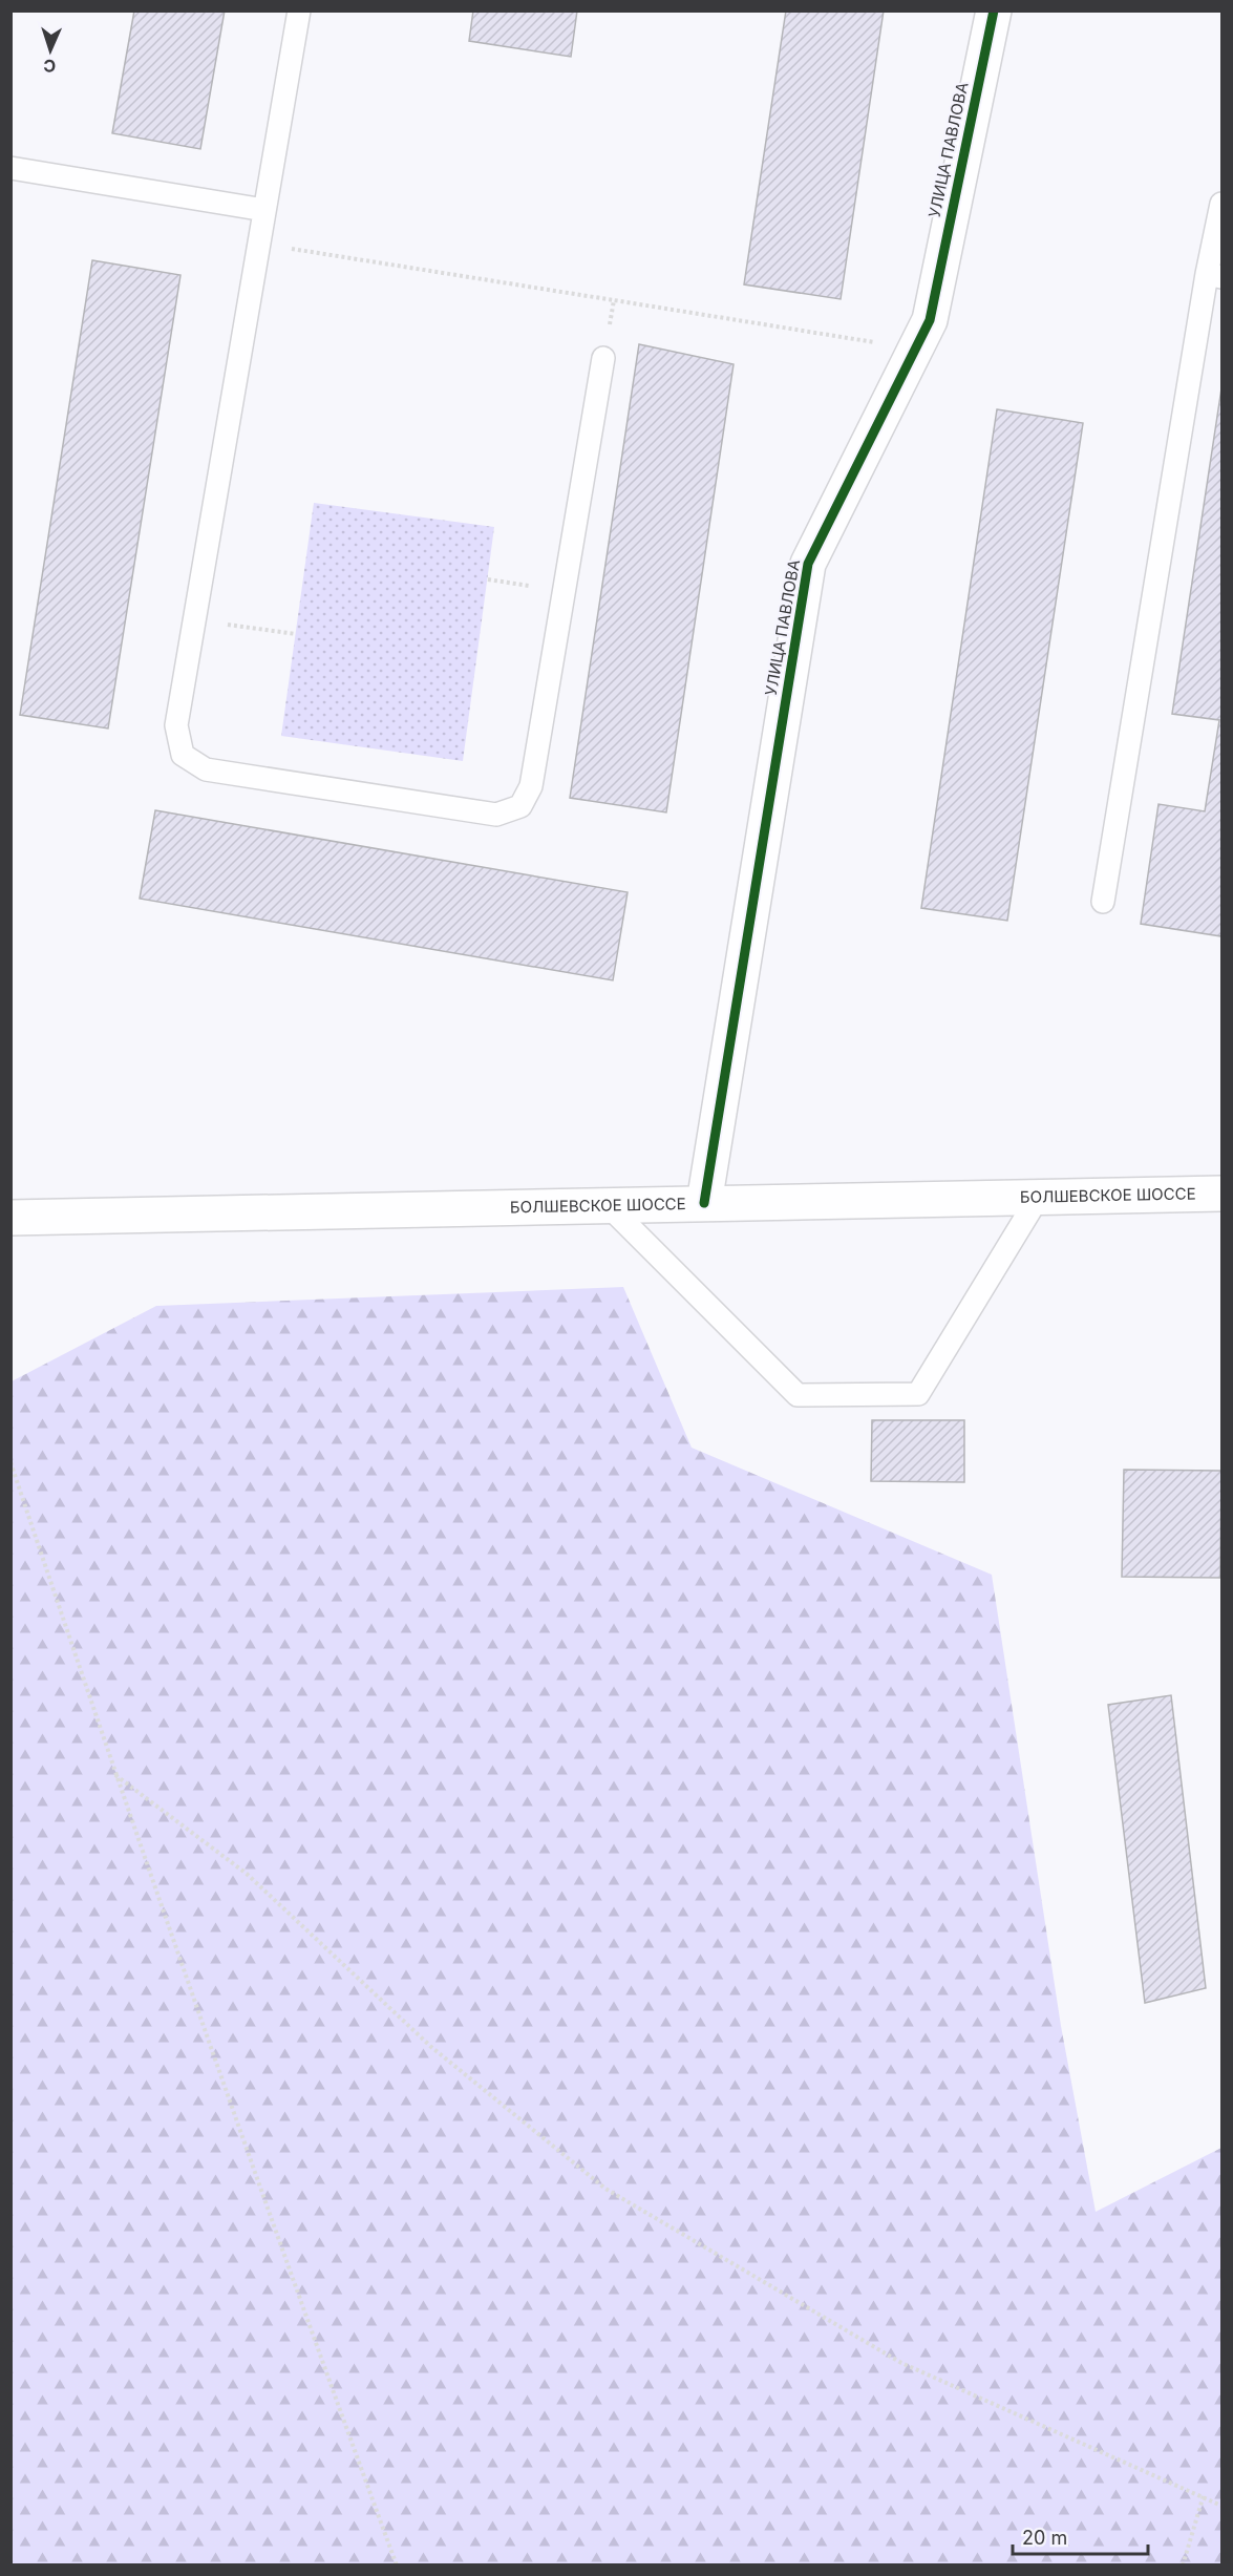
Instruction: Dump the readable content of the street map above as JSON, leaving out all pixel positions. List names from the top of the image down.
{
  "streets": {
    "street": ["УЛИЦА ПАВЛОВА", "БОЛШЕВСКОЕ ШОССЕ"]
  },
  "crossings": [
    ["УЛИЦА ПАВЛОВА", "БОЛШЕВСКОЕ ШОССЕ"]
  ],
  "scale_bar": "20 m",
  "north": "bottom"
}
